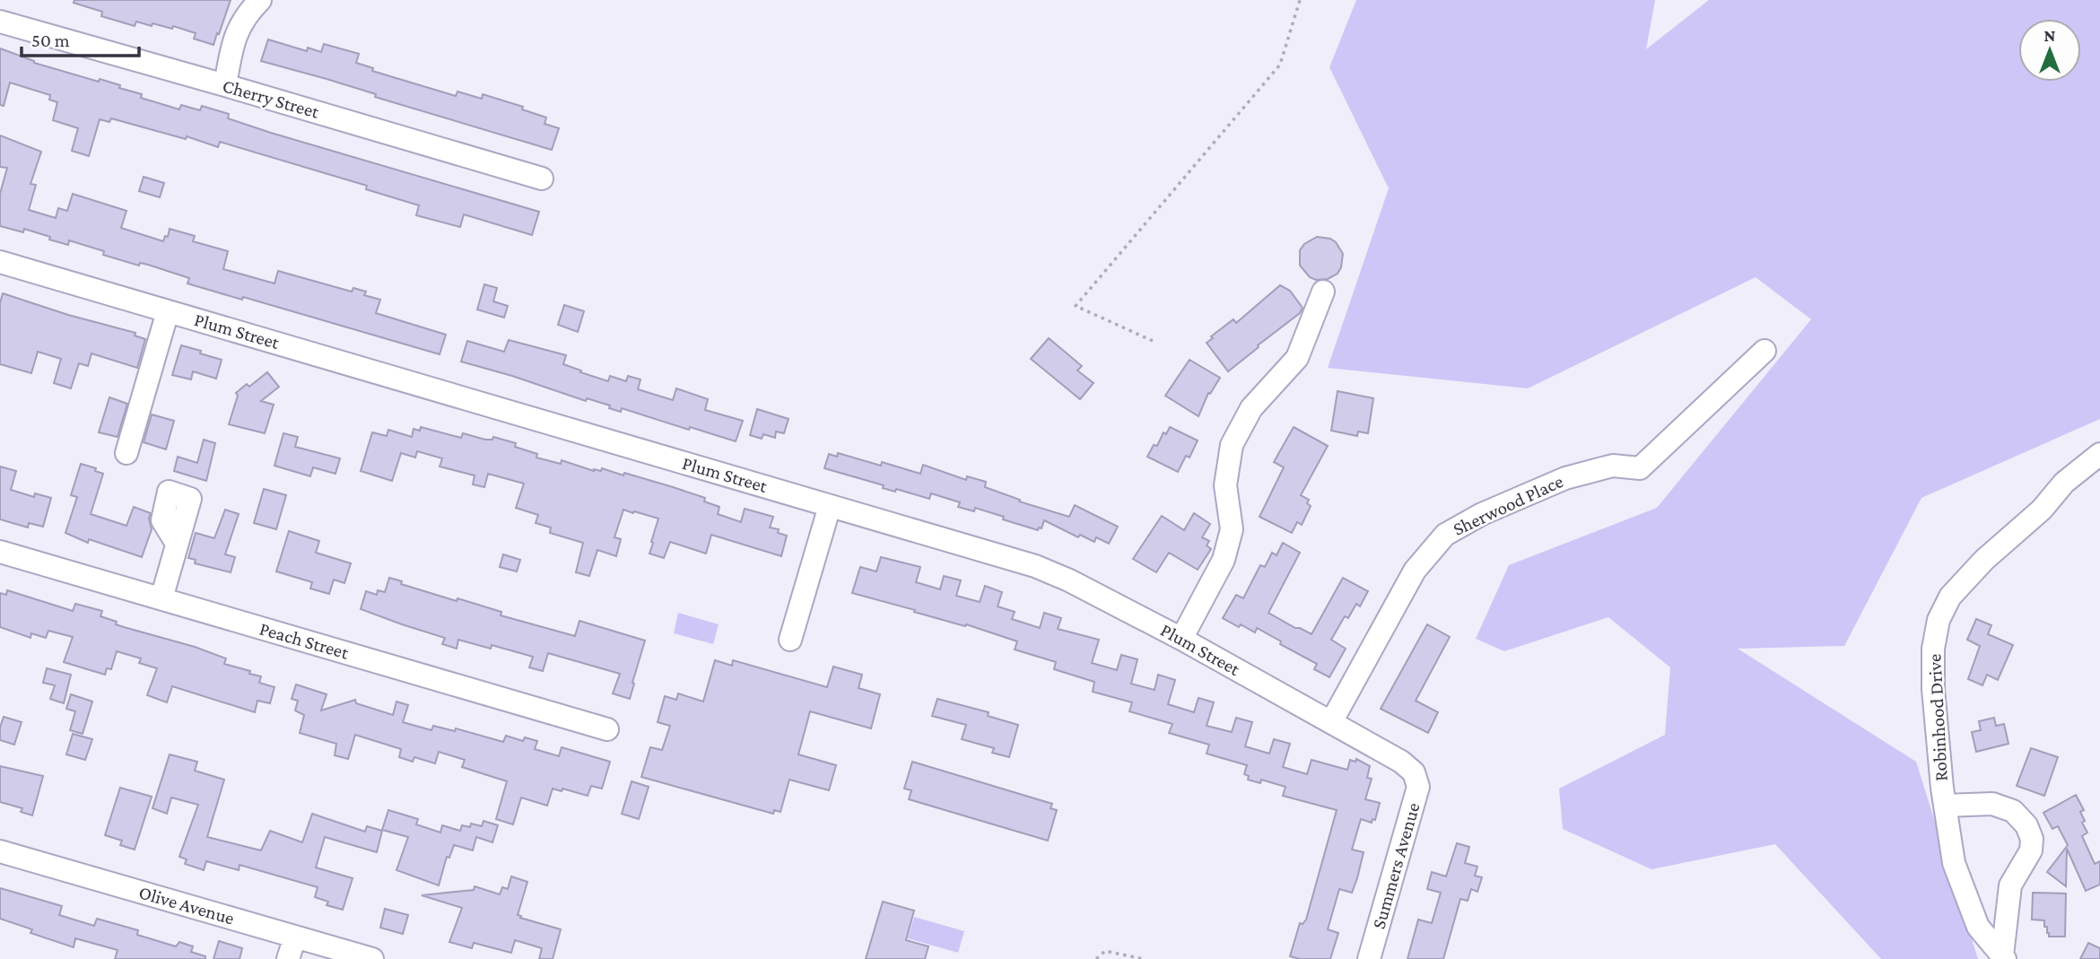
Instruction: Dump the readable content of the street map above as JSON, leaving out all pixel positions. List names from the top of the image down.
{
  "streets": {
    "street": [
      "Cherry Street",
      "Plum Street",
      "Sherwood Place",
      "Peach Street",
      "Robinhood Drive",
      "Summers Avenue",
      "Olive Avenue"
    ]
  },
  "crossings": [
    ["Plum Street", "Sherwood Place"],
    ["Plum Street", "Summers Avenue"]
  ],
  "scale_bar": "50 m",
  "north": "top"
}
